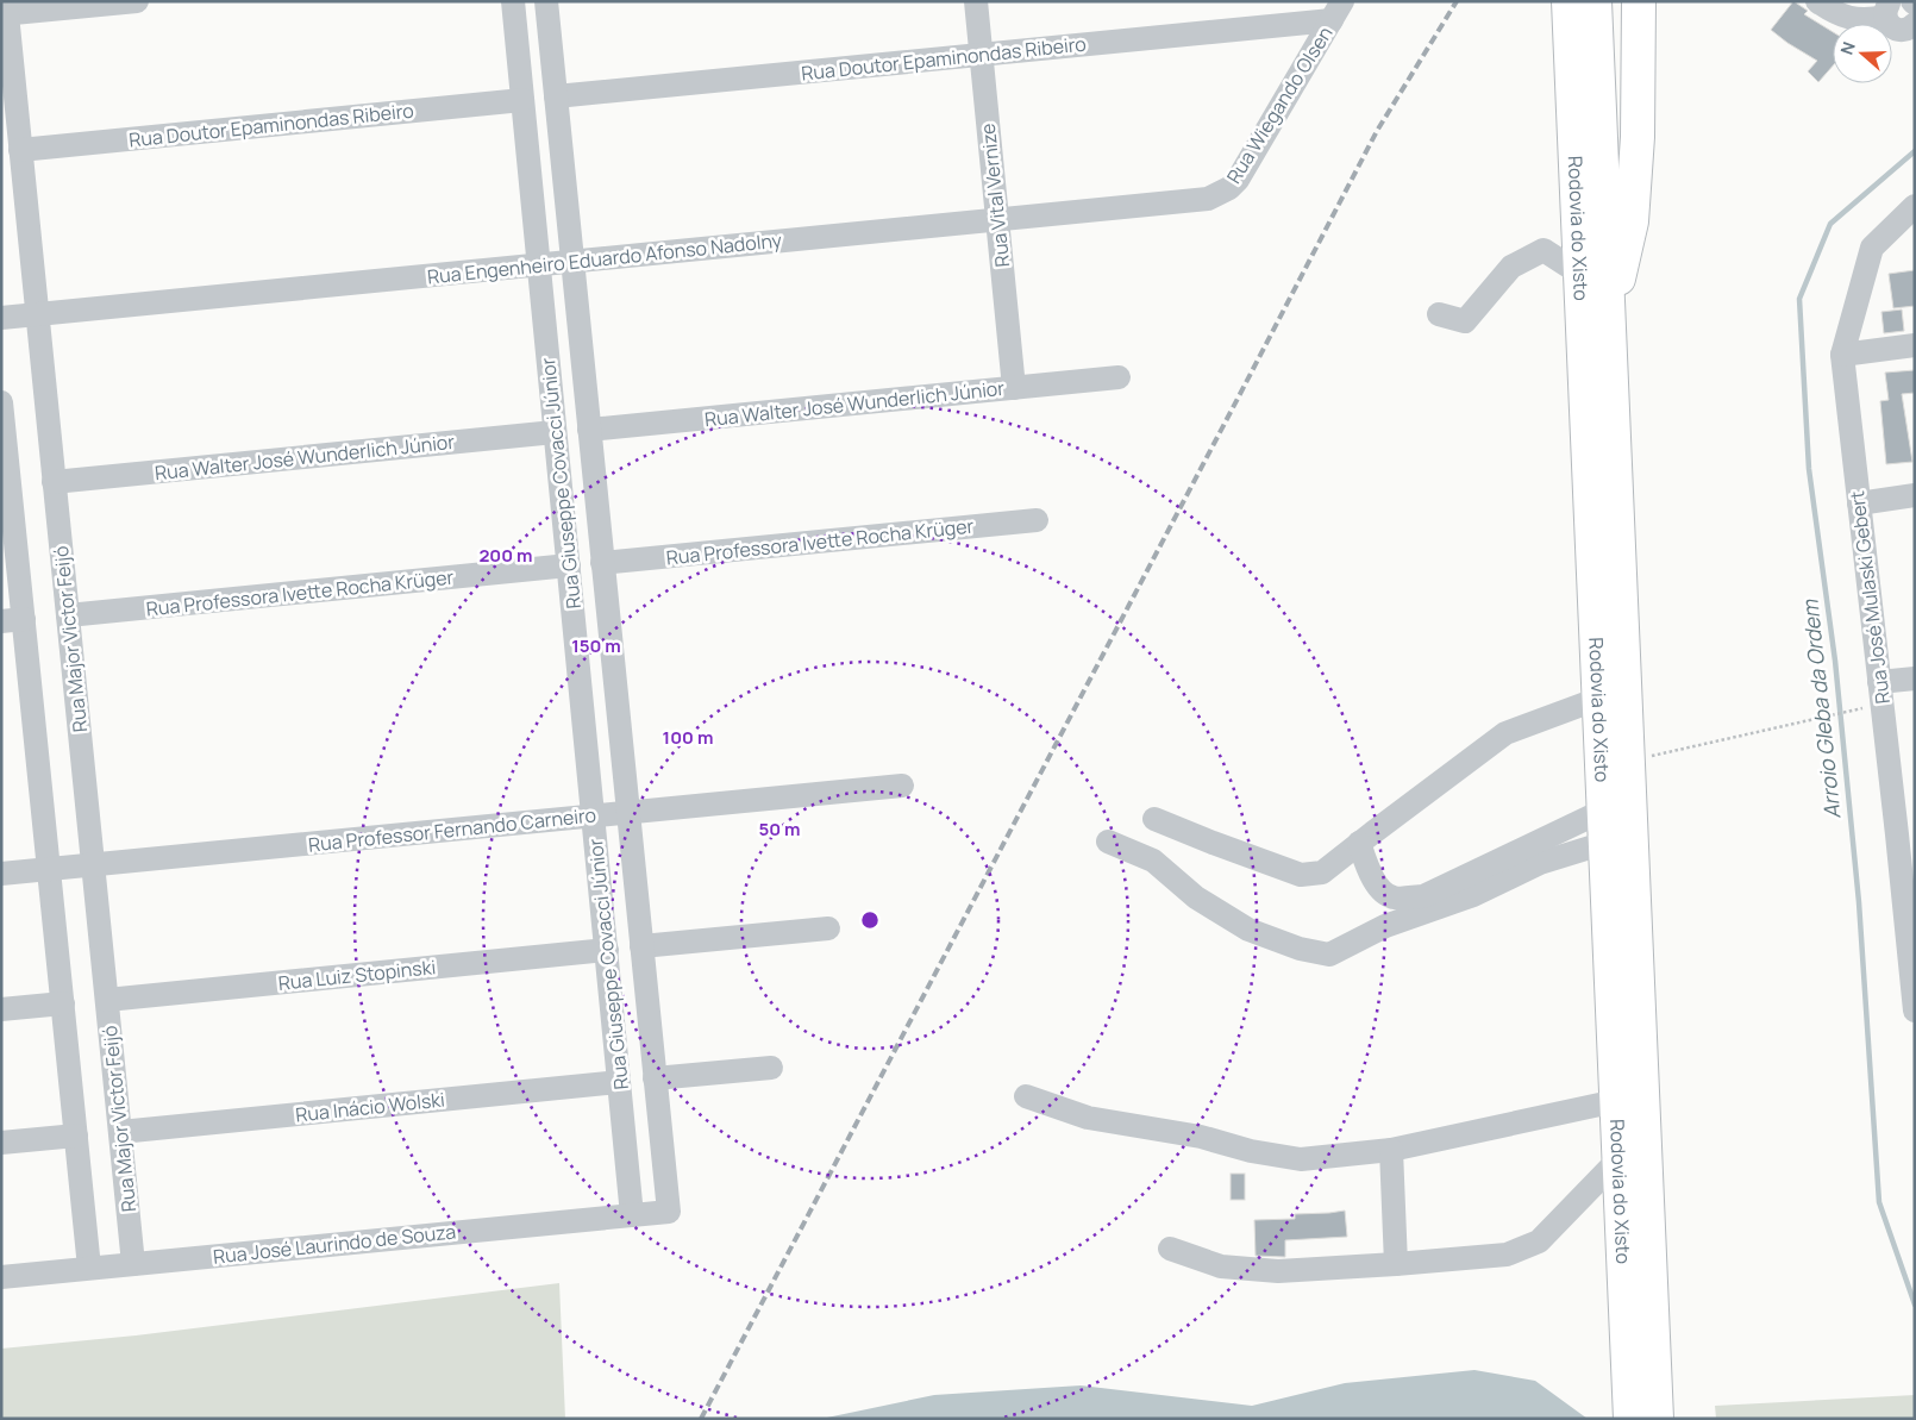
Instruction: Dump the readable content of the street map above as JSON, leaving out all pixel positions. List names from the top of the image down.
{
  "streets": {
    "highway": ["Rodovia do Xisto"],
    "street": [
      "Rua Doutor Epaminondas Ribeiro",
      "Rua Wiegando Olsen",
      "Rua Vital Vernize",
      "Rua Engenheiro Eduardo Afonso Nadolny",
      "Rua Walter José Wunderlich Júnior",
      "Rua Giuseppe Covacci Júnior",
      "Rua Professora Ivette Rocha Krüger",
      "Rua José Mulaski Gebert",
      "Rua Major Victor Feijó",
      "Rua Professor Fernando Carneiro",
      "Rua Luiz Stopinski",
      "Rua Inácio Wolski",
      "Rua José Laurindo de Souza"
    ]
  },
  "crossings": [
    ["Rua Doutor Epaminondas Ribeiro", "Rua Wiegando Olsen"],
    ["Rua Doutor Epaminondas Ribeiro", "Rua Vital Vernize"],
    ["Rua Doutor Epaminondas Ribeiro", "Rua Giuseppe Covacci Júnior"],
    ["Rua Doutor Epaminondas Ribeiro", "Rua Major Victor Feijó"],
    ["Rua Wiegando Olsen", "Rua Engenheiro Eduardo Afonso Nadolny"],
    ["Rua Vital Vernize", "Rua Engenheiro Eduardo Afonso Nadolny"],
    ["Rua Vital Vernize", "Rua Walter José Wunderlich Júnior"],
    ["Rua Engenheiro Eduardo Afonso Nadolny", "Rua Giuseppe Covacci Júnior"],
    ["Rua Engenheiro Eduardo Afonso Nadolny", "Rua Major Victor Feijó"],
    ["Rua Walter José Wunderlich Júnior", "Rua Giuseppe Covacci Júnior"],
    ["Rua Walter José Wunderlich Júnior", "Rua Major Victor Feijó"],
    ["Rua Giuseppe Covacci Júnior", "Rua Professora Ivette Rocha Krüger"],
    ["Rua Giuseppe Covacci Júnior", "Rua Professor Fernando Carneiro"],
    ["Rua Giuseppe Covacci Júnior", "Rua Luiz Stopinski"],
    ["Rua Giuseppe Covacci Júnior", "Rua Inácio Wolski"],
    ["Rua Giuseppe Covacci Júnior", "Rua José Laurindo de Souza"],
    ["Rua Professora Ivette Rocha Krüger", "Rua Major Victor Feijó"],
    ["Rua Major Victor Feijó", "Rua Professor Fernando Carneiro"],
    ["Rua Major Victor Feijó", "Rua Luiz Stopinski"],
    ["Rua Major Victor Feijó", "Rua Inácio Wolski"],
    ["Rua Major Victor Feijó", "Rua José Laurindo de Souza"]
  ],
  "water": ["Arroio Gleba da Ordem"],
  "north": "left",
  "rings": [
    "200 m",
    "150 m",
    "100 m",
    "50 m"
  ]
}
